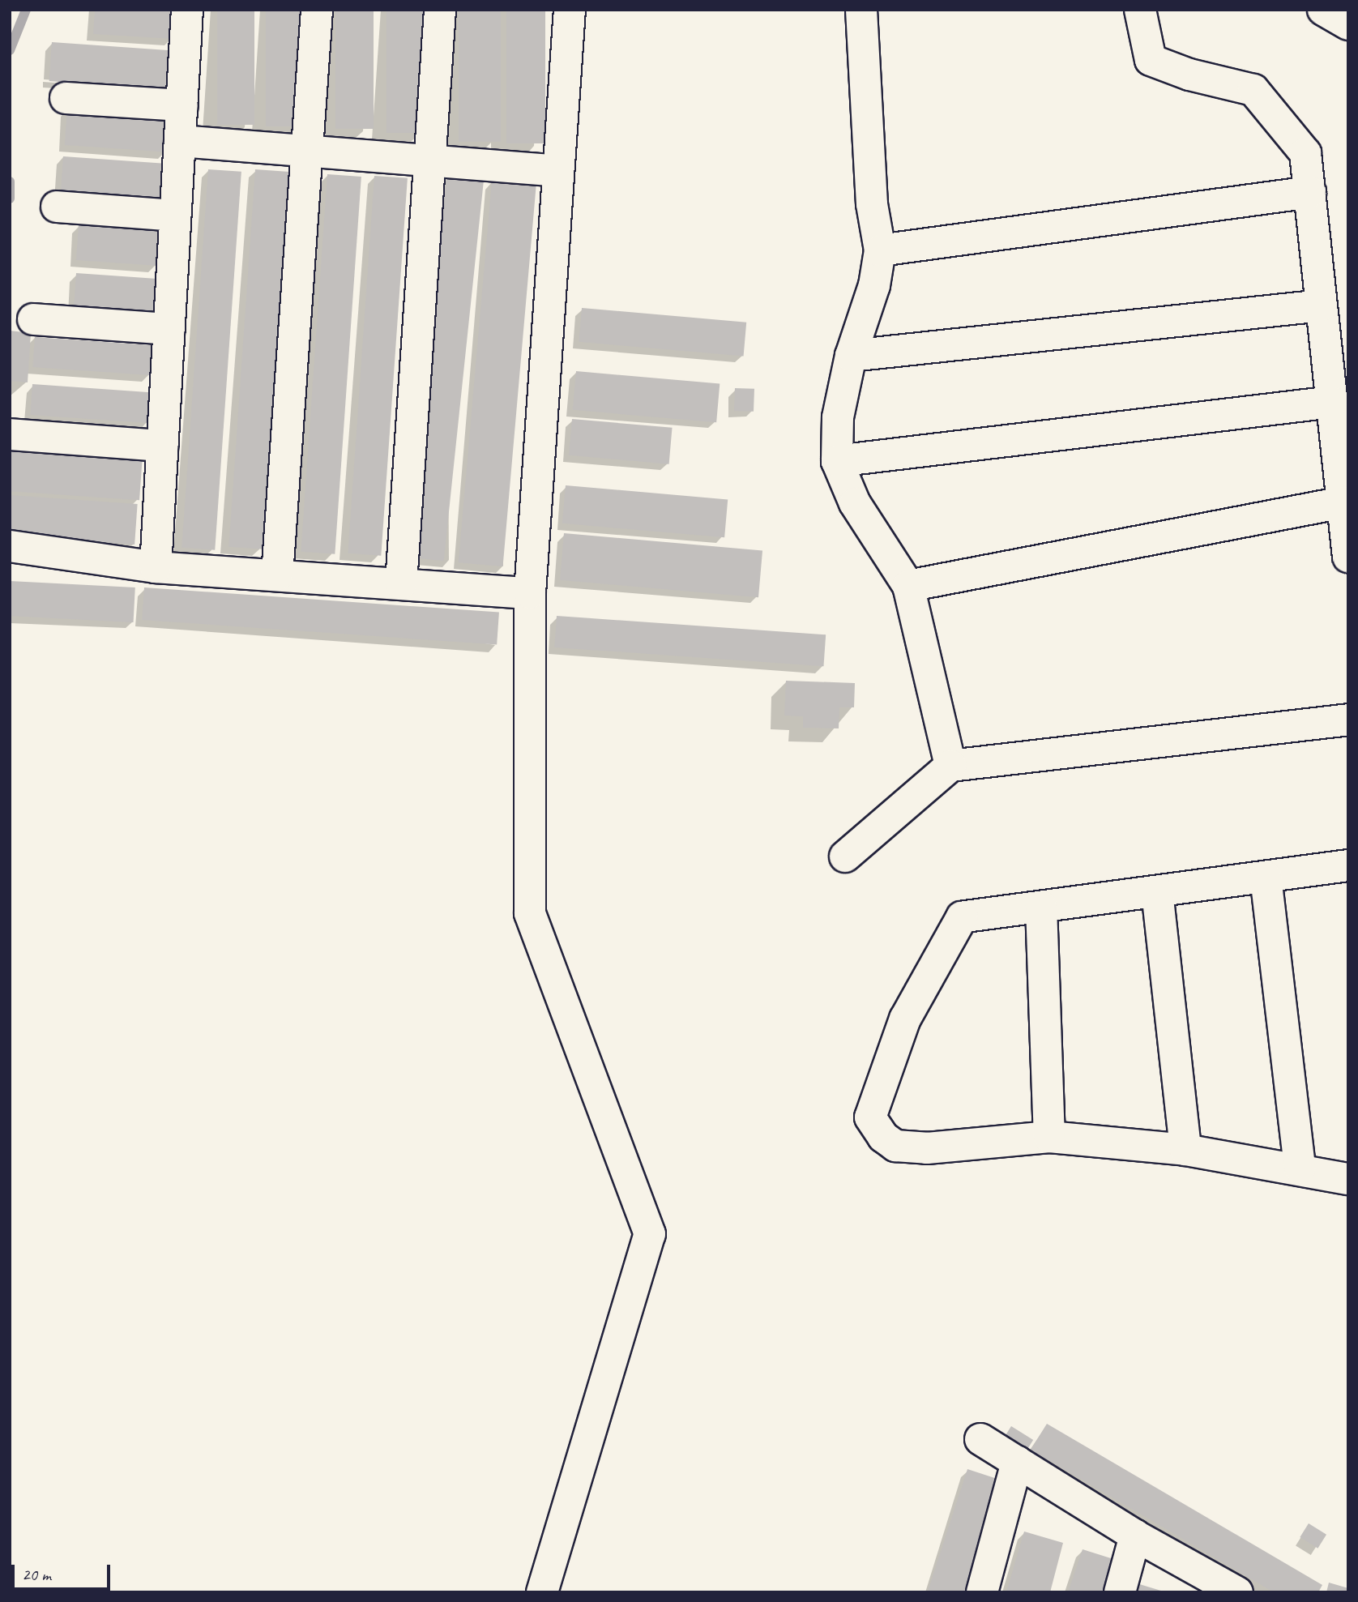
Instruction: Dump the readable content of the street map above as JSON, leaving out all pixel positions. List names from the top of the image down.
{
  "scale_bar": "20 m"
}
